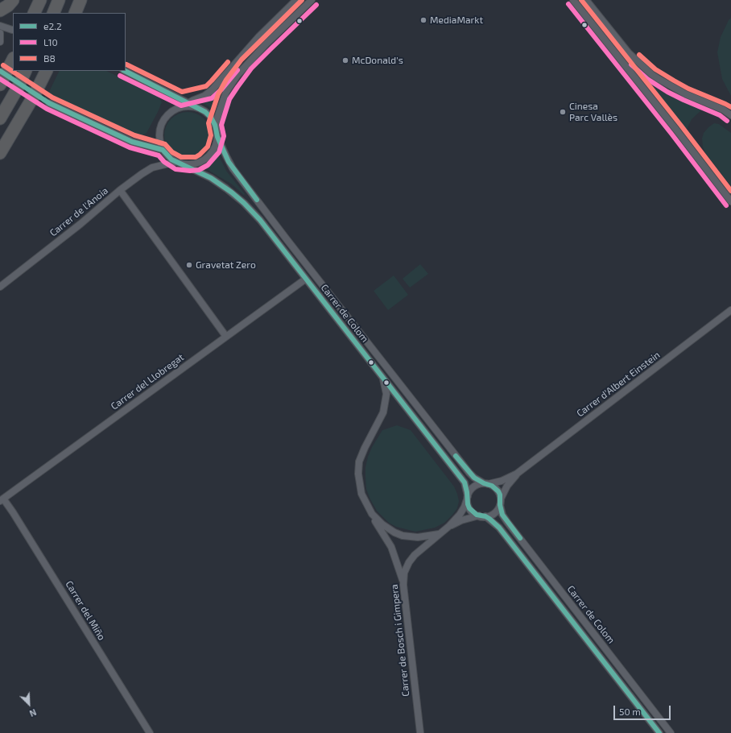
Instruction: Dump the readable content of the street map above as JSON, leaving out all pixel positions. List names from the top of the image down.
{
  "streets": {
    "street": [
      "Carrer de l'Anoia",
      "Carrer de Colom",
      "Carrer del Llobregat",
      "Carrer d'Albert Einstein",
      "Carrer del Miño",
      "Carrer de Bosch i Gimpera"
    ]
  },
  "crossings": [
    ["Carrer de l'Anoia", "Carrer de Colom"],
    ["Carrer de Colom", "Carrer del Llobregat"],
    ["Carrer de Colom", "Carrer d'Albert Einstein"],
    ["Carrer de Colom", "Carrer de Bosch i Gimpera"],
    ["Carrer del Llobregat", "Carrer del Miño"],
    ["Carrer d'Albert Einstein", "Carrer de Bosch i Gimpera"]
  ],
  "places": [
    "MediaMarkt",
    "McDonald's",
    "Cinesa Parc Vallès",
    "Gravetat Zero"
  ],
  "lines": ["transit line B8", "transit line L10", "transit line e2.2"],
  "legend": ["e2.2", "L10", "B8"],
  "scale_bar": "50 m",
  "north": "bottom right"
}
